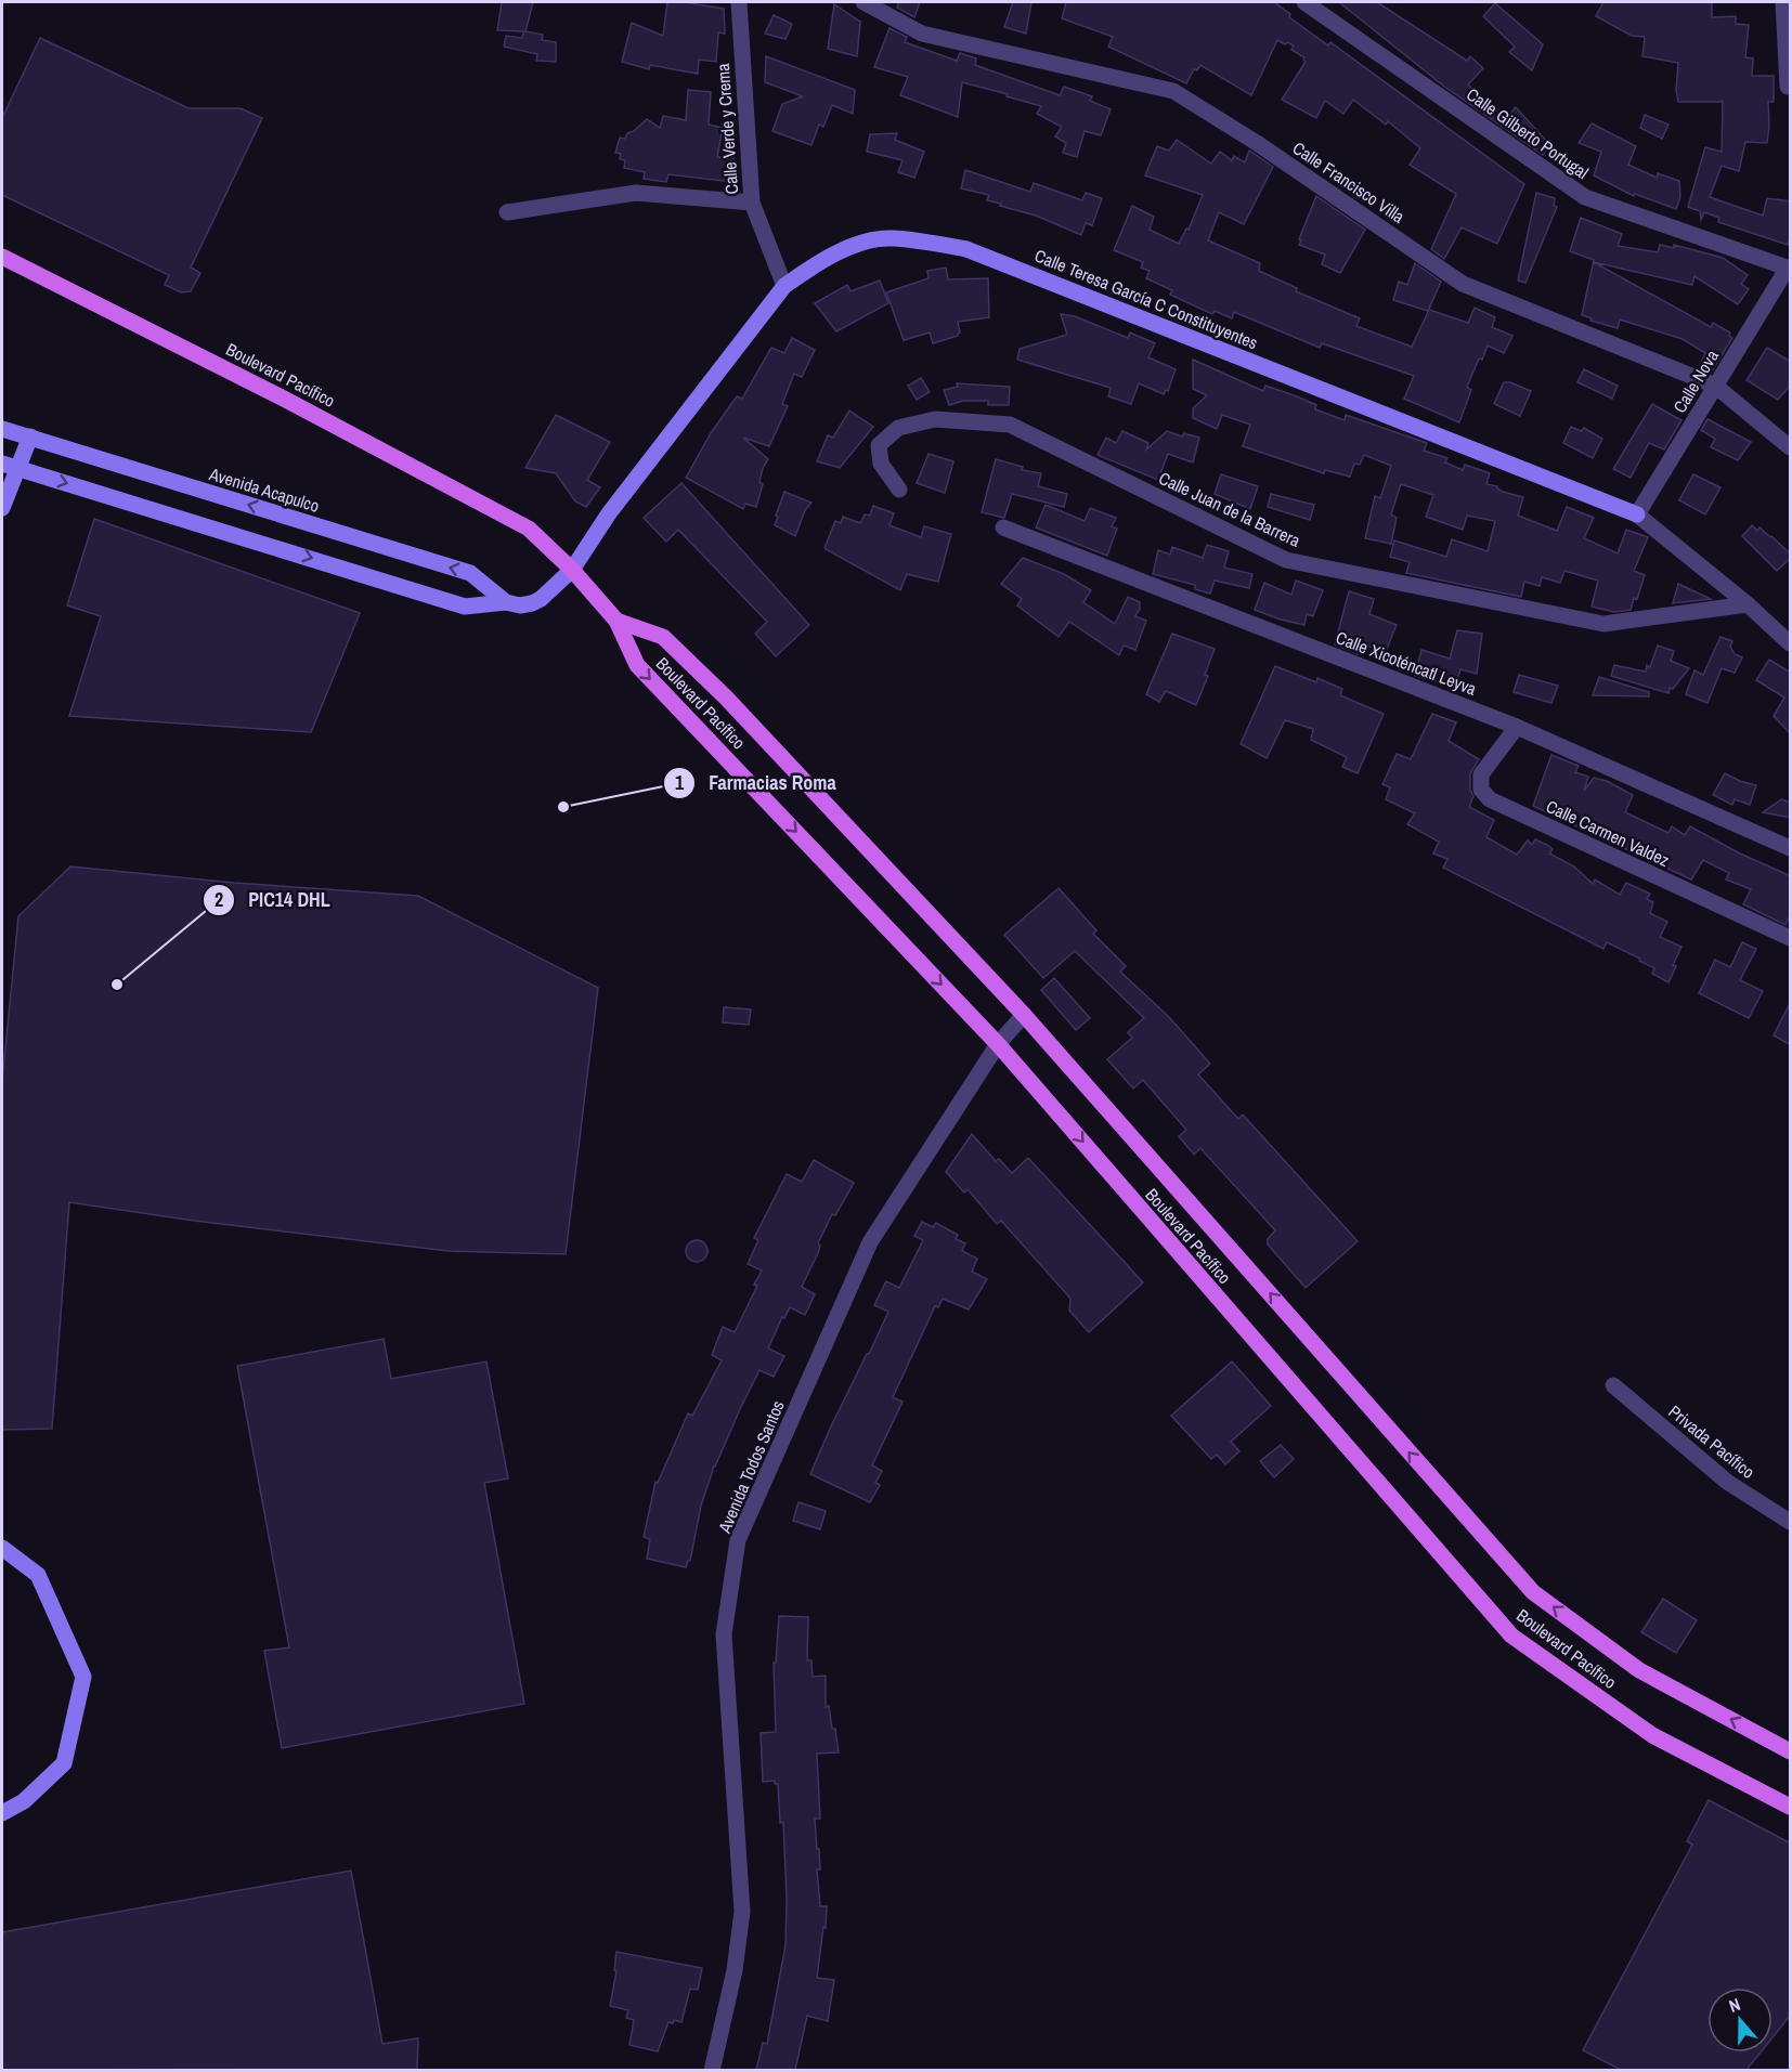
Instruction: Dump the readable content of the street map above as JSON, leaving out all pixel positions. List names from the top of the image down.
{
  "streets": {
    "main road": ["Boulevard Pacífico"],
    "street": [
      "Calle Verde y Crema",
      "Calle Gilberto Portugal",
      "Calle Francisco Villa",
      "Calle Teresa García C Constituyentes",
      "Calle Nova",
      "Avenida Acapulco",
      "Calle Juan de la Barrera",
      "Calle Xicoténcatl Leyva",
      "Calle Carmen Valdez",
      "Privada Pacífico",
      "Avenida Todos Santos"
    ]
  },
  "crossings": [
    ["Calle Verde y Crema", "Calle Teresa García C Constituyentes"],
    ["Calle Gilberto Portugal", "Calle Nova"],
    ["Calle Francisco Villa", "Calle Nova"],
    ["Calle Teresa García C Constituyentes", "Boulevard Pacífico"],
    ["Calle Teresa García C Constituyentes", "Calle Nova"],
    ["Calle Teresa García C Constituyentes", "Calle Juan de la Barrera"],
    ["Boulevard Pacífico", "Avenida Todos Santos"],
    ["Calle Xicoténcatl Leyva", "Calle Carmen Valdez"]
  ],
  "places": ["Farmacias Roma", "PIC14 DHL"],
  "north": "top"
}
